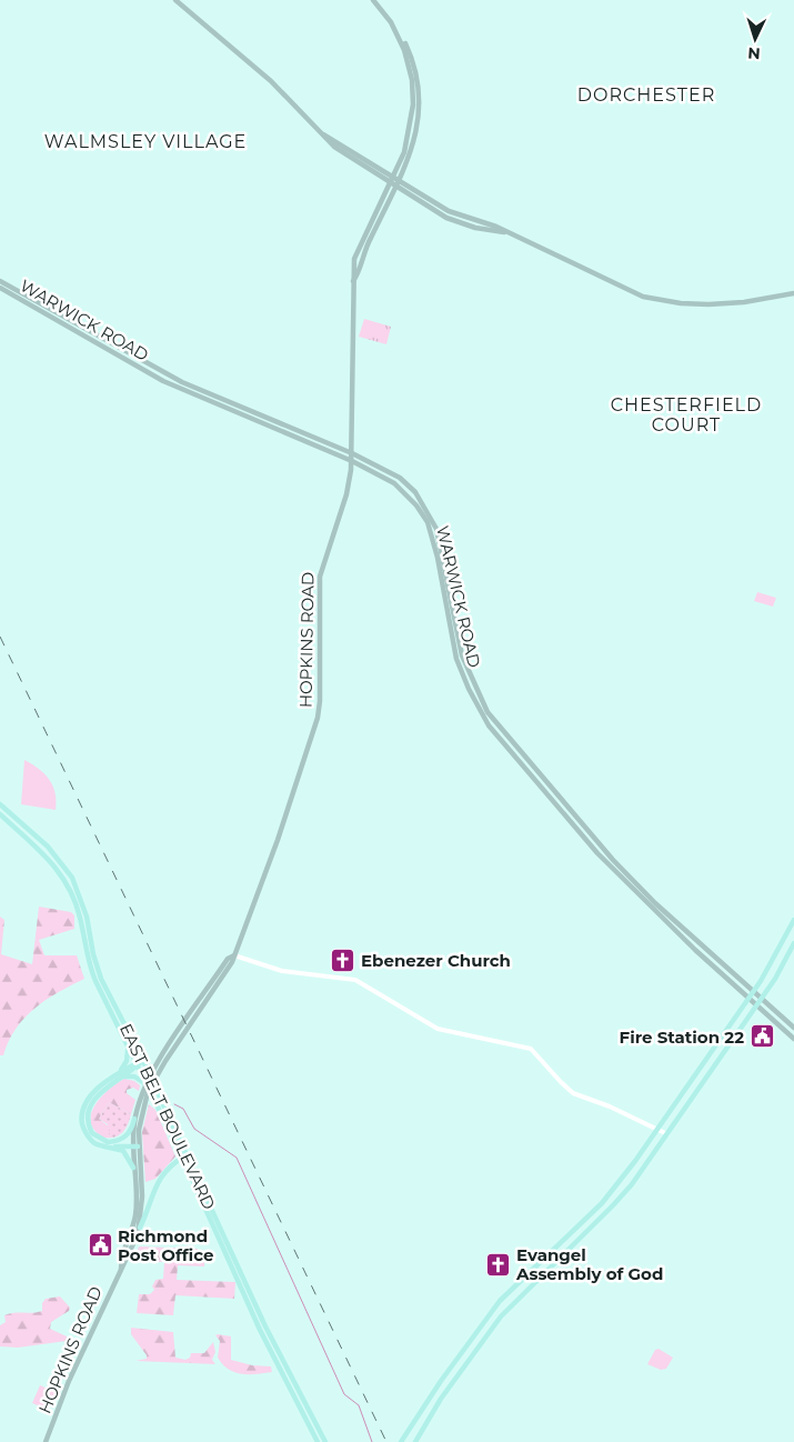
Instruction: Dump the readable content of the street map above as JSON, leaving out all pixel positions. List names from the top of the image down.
{
  "streets": {
    "main road": ["WARWICK ROAD", "HOPKINS ROAD", "EAST BELT BOULEVARD"]
  },
  "crossings": [
    ["WARWICK ROAD", "HOPKINS ROAD"]
  ],
  "districts": ["DORCHESTER", "WALMSLEY VILLAGE", "CHESTERFIELD COURT"],
  "places": {
    "church": ["Ebenezer Church", "Evangel Assembly of God"],
    "public building": ["Fire Station 22", "Richmond Post Office"]
  },
  "north": "bottom"
}
